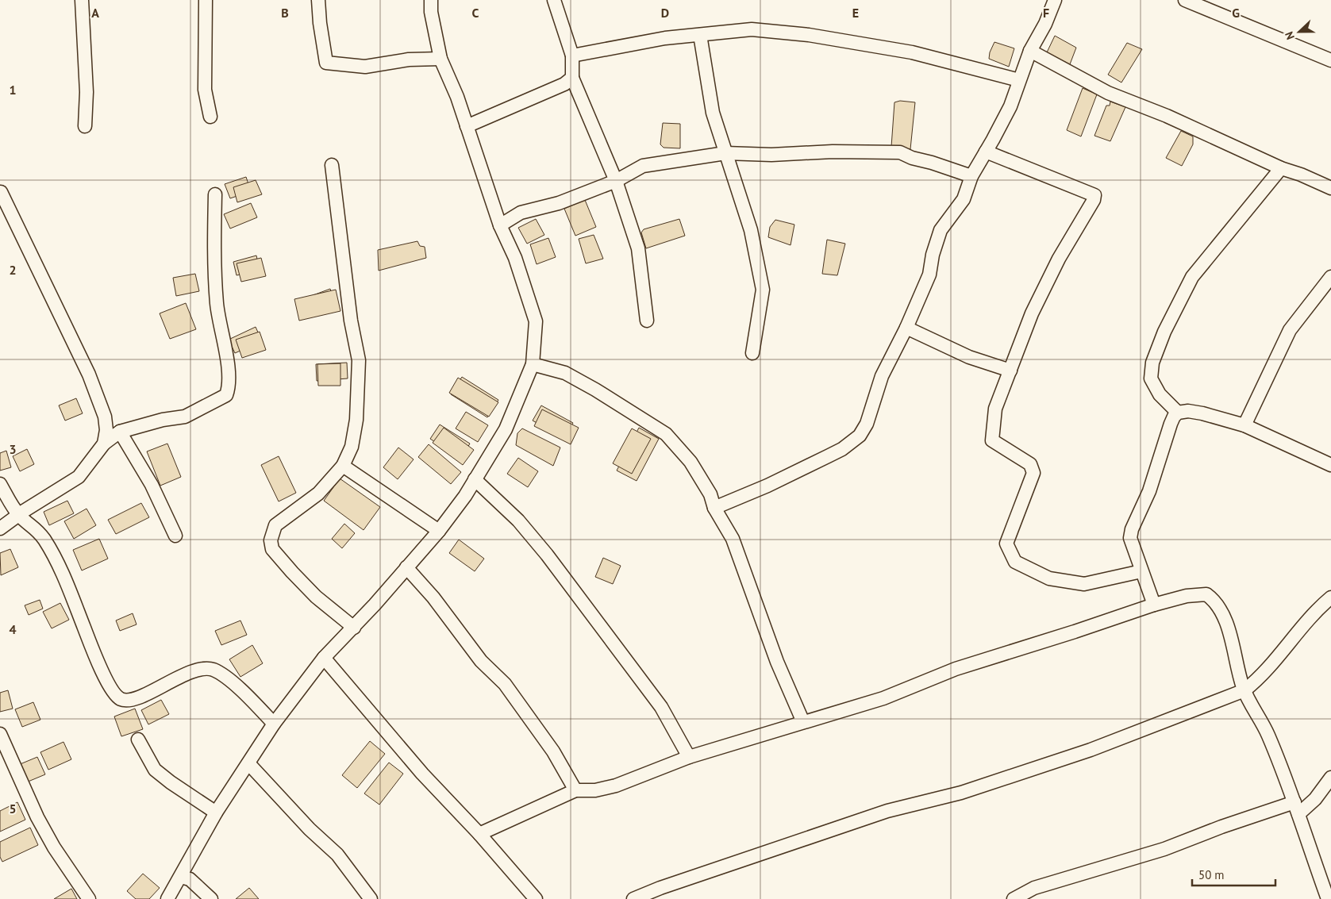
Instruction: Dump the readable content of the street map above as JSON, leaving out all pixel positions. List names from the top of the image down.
{
  "scale_bar": "50 m",
  "north": "left",
  "grid": {
    "columns": [
      "A",
      "B",
      "C",
      "D",
      "E",
      "F",
      "G"
    ],
    "rows": [
      "1",
      "2",
      "3",
      "4",
      "5"
    ]
  }
}
